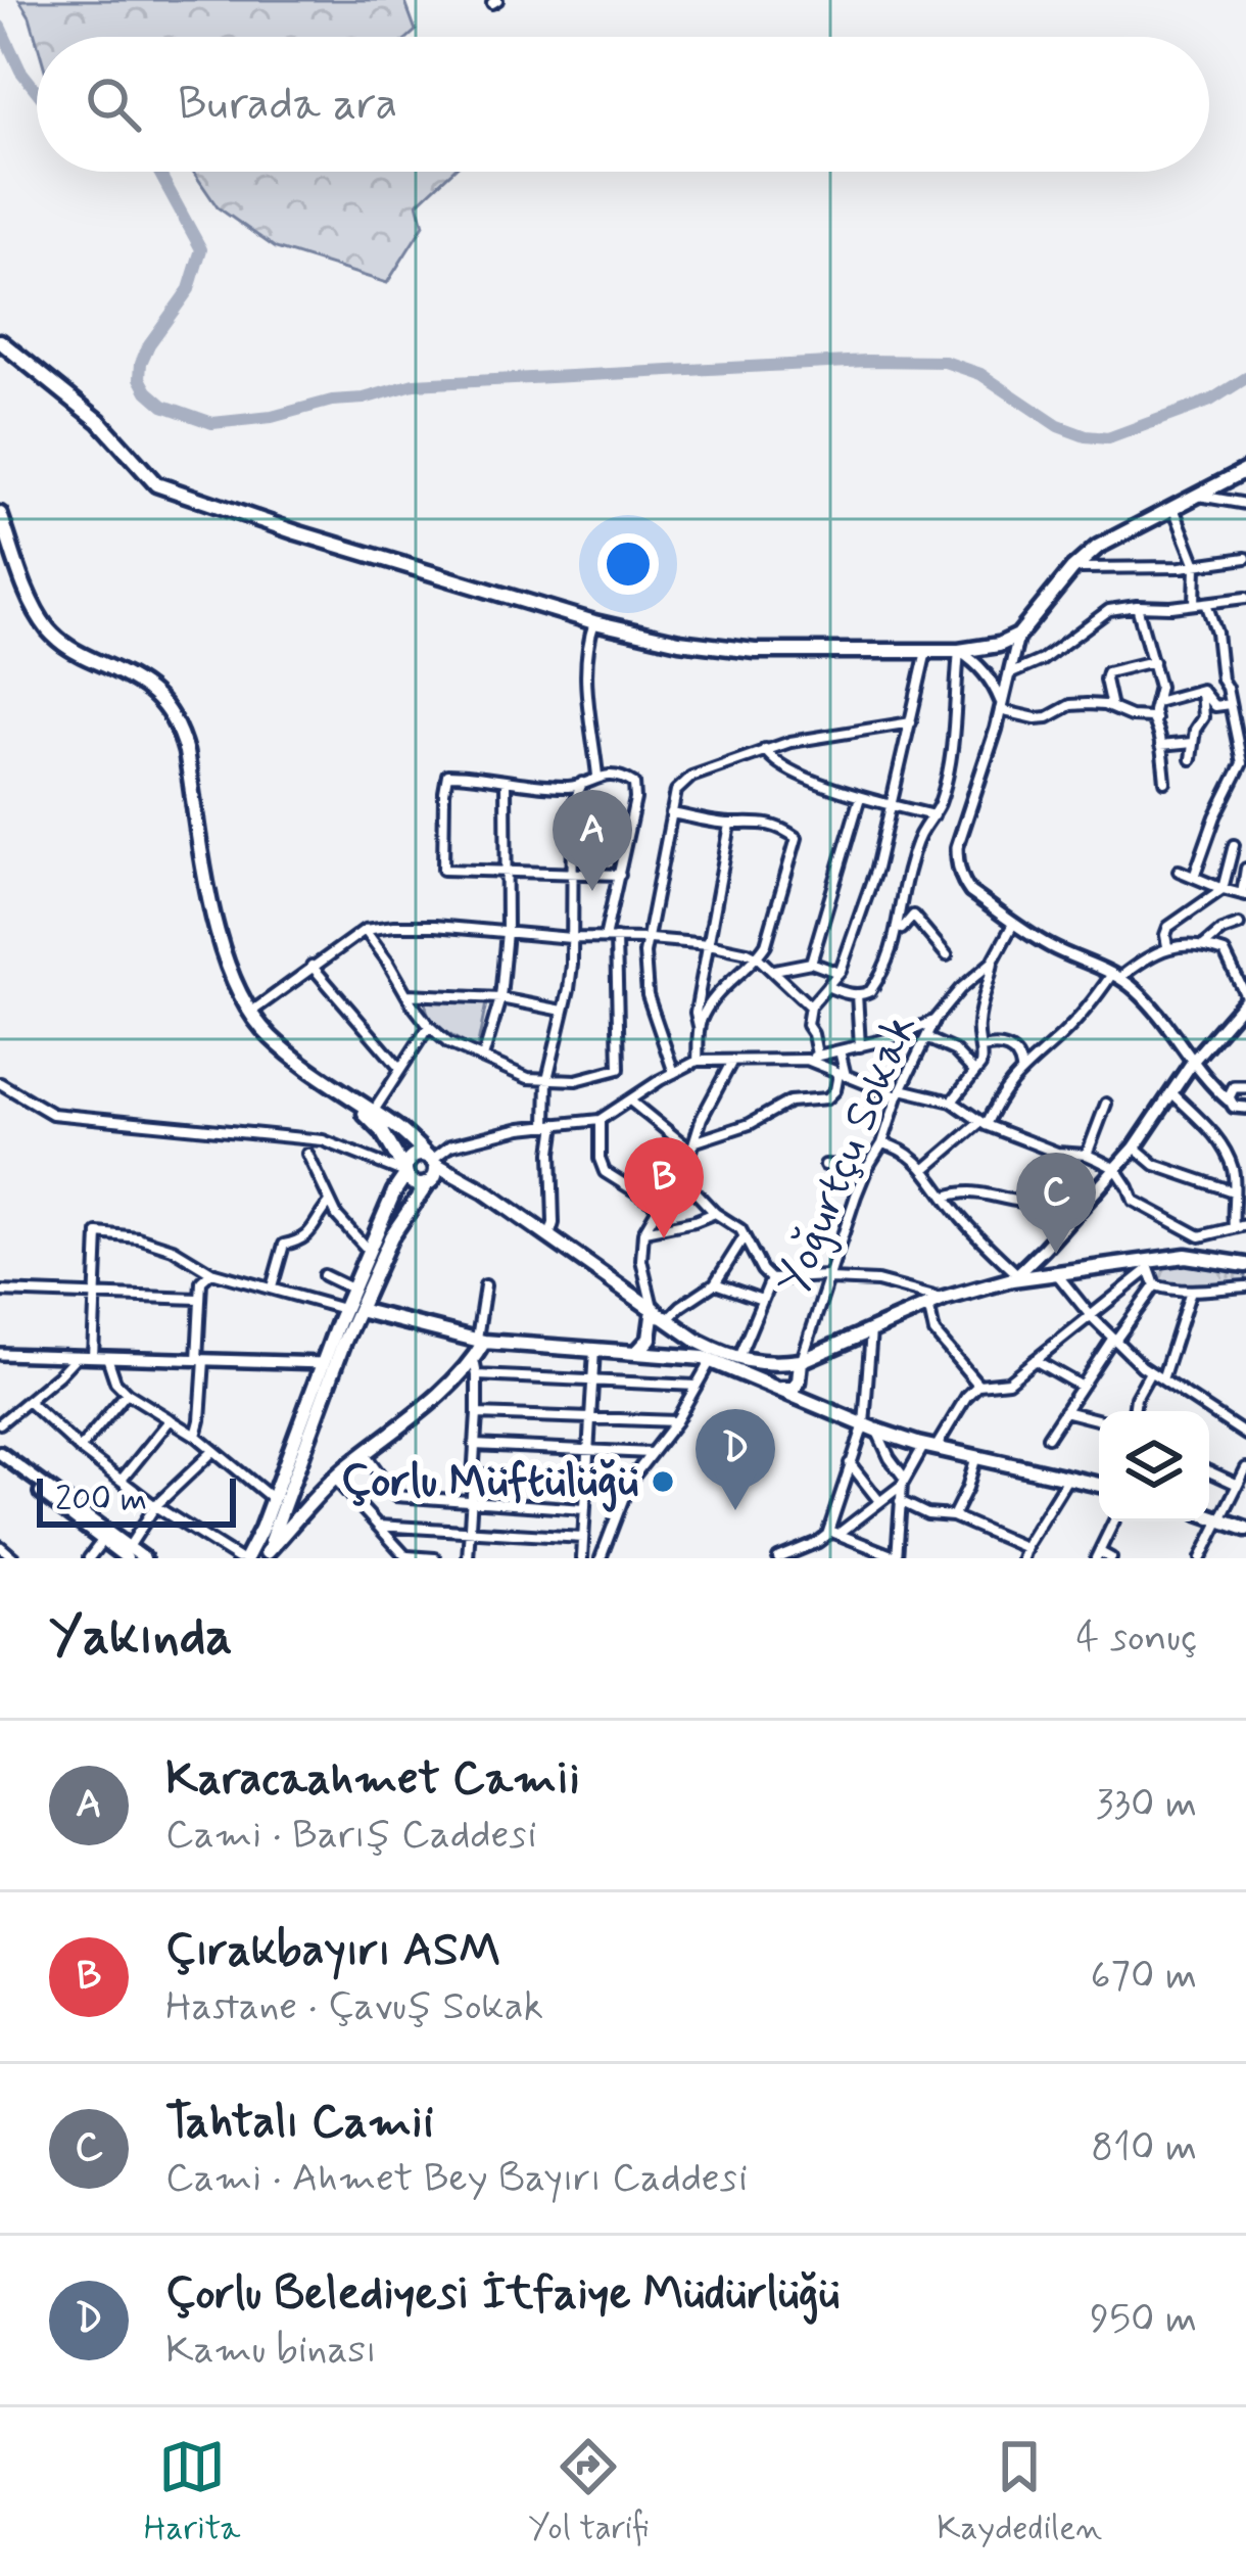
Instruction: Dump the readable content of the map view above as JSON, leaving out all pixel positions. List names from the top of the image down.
{
  "streets": {
    "street": ["Yoğurtçu Sokak"]
  },
  "places": ["Çorlu Müftülüğü"],
  "scale_bar": "200 m",
  "page": {
    "search": "Burada ara",
    "pins": [
      "A",
      "B",
      "C",
      "D"
    ],
    "scale": "200 m",
    "heading": ["Yakında", "4 sonuç"],
    "list": [
      {
        "mark": "A",
        "name": "Karacaahmet Camii",
        "note": "Cami · Barış Caddesi",
        "value": "330 m"
      },
      {
        "mark": "B",
        "name": "Çırakbayırı ASM",
        "note": "Hastane · Çavuş Sokak",
        "value": "670 m"
      },
      {
        "mark": "C",
        "name": "Tahtalı Camii",
        "note": "Cami · Ahmet Bey Bayırı Caddesi",
        "value": "810 m"
      },
      {
        "mark": "D",
        "name": "Çorlu Belediyesi İtfaiye Müdürlüğü",
        "note": "Kamu binası",
        "value": "950 m"
      }
    ],
    "nav": ["Harita", "Yol tarifi", "Kaydedilen"]
  }
}
